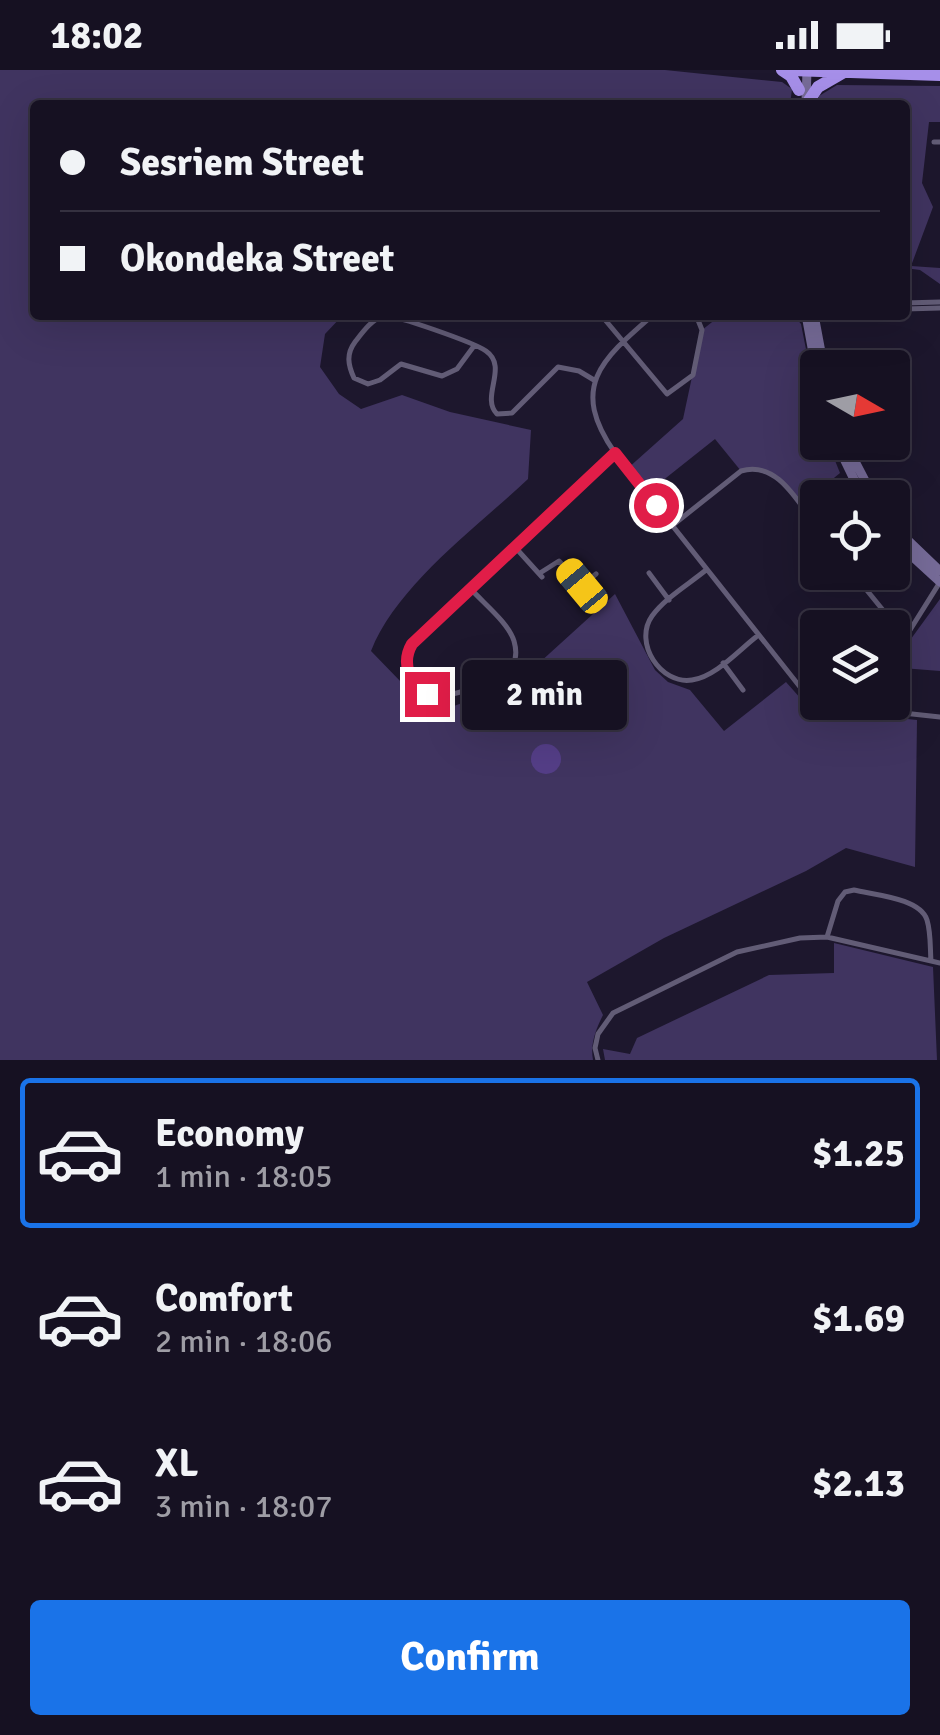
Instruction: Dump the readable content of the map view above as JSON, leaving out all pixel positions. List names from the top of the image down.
{
  "north": "right",
  "page": {
    "status": "18:02",
    "banner": ["Sesriem Street", "Okondeka Street"],
    "bubble": "2 min",
    "list": [
      {
        "name": "Economy",
        "note": "1 min · 18:05",
        "value": "$1.25"
      },
      {
        "name": "Comfort",
        "note": "2 min · 18:06",
        "value": "$1.69"
      },
      {
        "name": "XL",
        "note": "3 min · 18:07",
        "value": "$2.13"
      }
    ],
    "buttons": "Confirm"
  }
}
